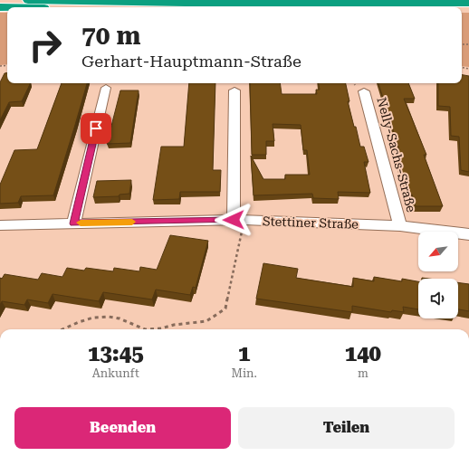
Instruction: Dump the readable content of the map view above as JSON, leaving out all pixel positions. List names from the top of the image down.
{
  "streets": {
    "street": ["Nelly-Sachs-Straße", "Stettiner Straße"]
  },
  "crossings": [
    ["Nelly-Sachs-Straße", "Stettiner Straße"]
  ],
  "north": "bottom left",
  "page": {
    "turn": ["70 m", "Gerhart-Hauptmann-Straße"],
    "eta": [
      "13:45",
      "Ankunft",
      "1",
      "Min.",
      "140",
      "m"
    ],
    "buttons": ["Beenden", "Teilen"]
  }
}
